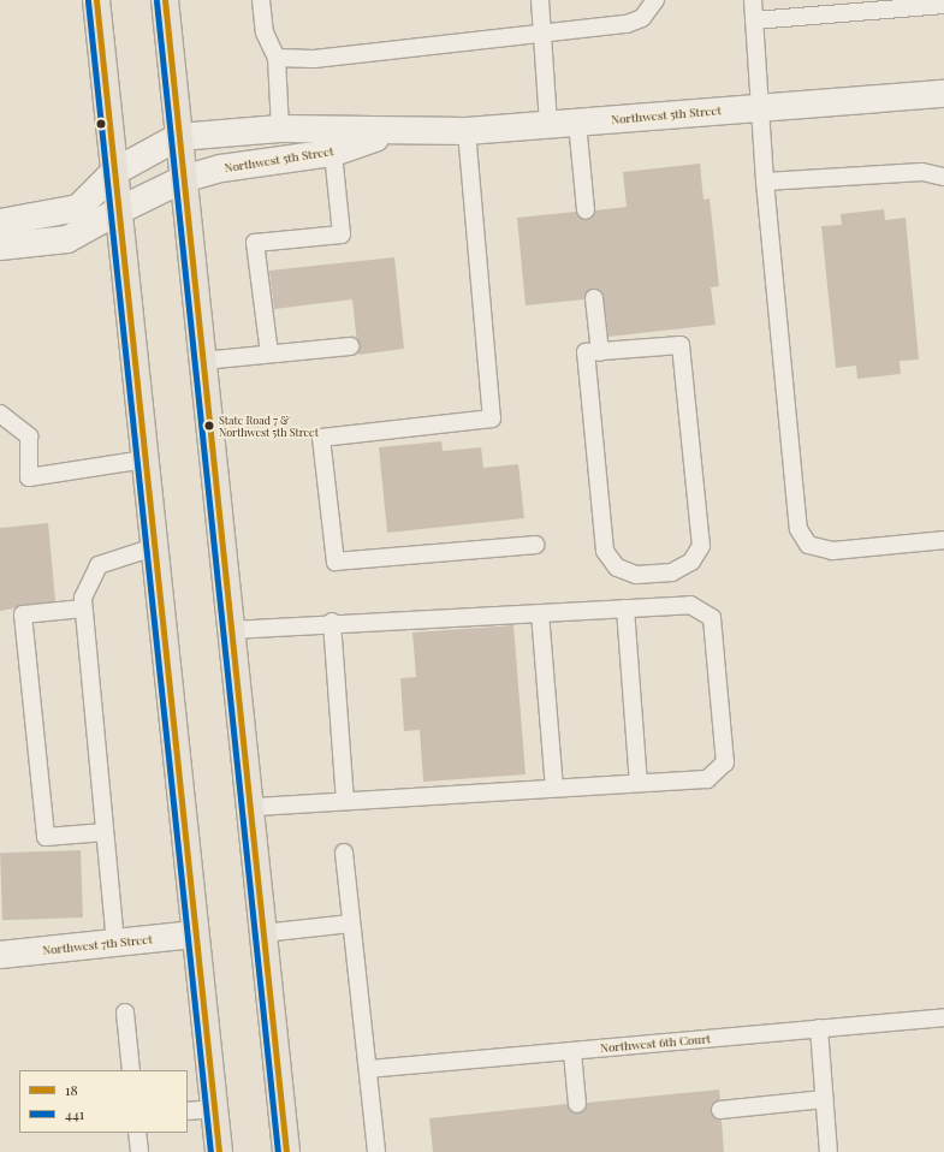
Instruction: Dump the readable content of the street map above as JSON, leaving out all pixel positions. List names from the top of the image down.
{
  "streets": {
    "street": ["Northwest 5th Street", "Northwest 7th Street"],
    "lane": ["Northwest 6th Court"]
  },
  "places": ["State Road 7 & Northwest 5th Street"],
  "lines": ["transit line 18", "transit line 441"],
  "legend": ["18", "441"]
}
